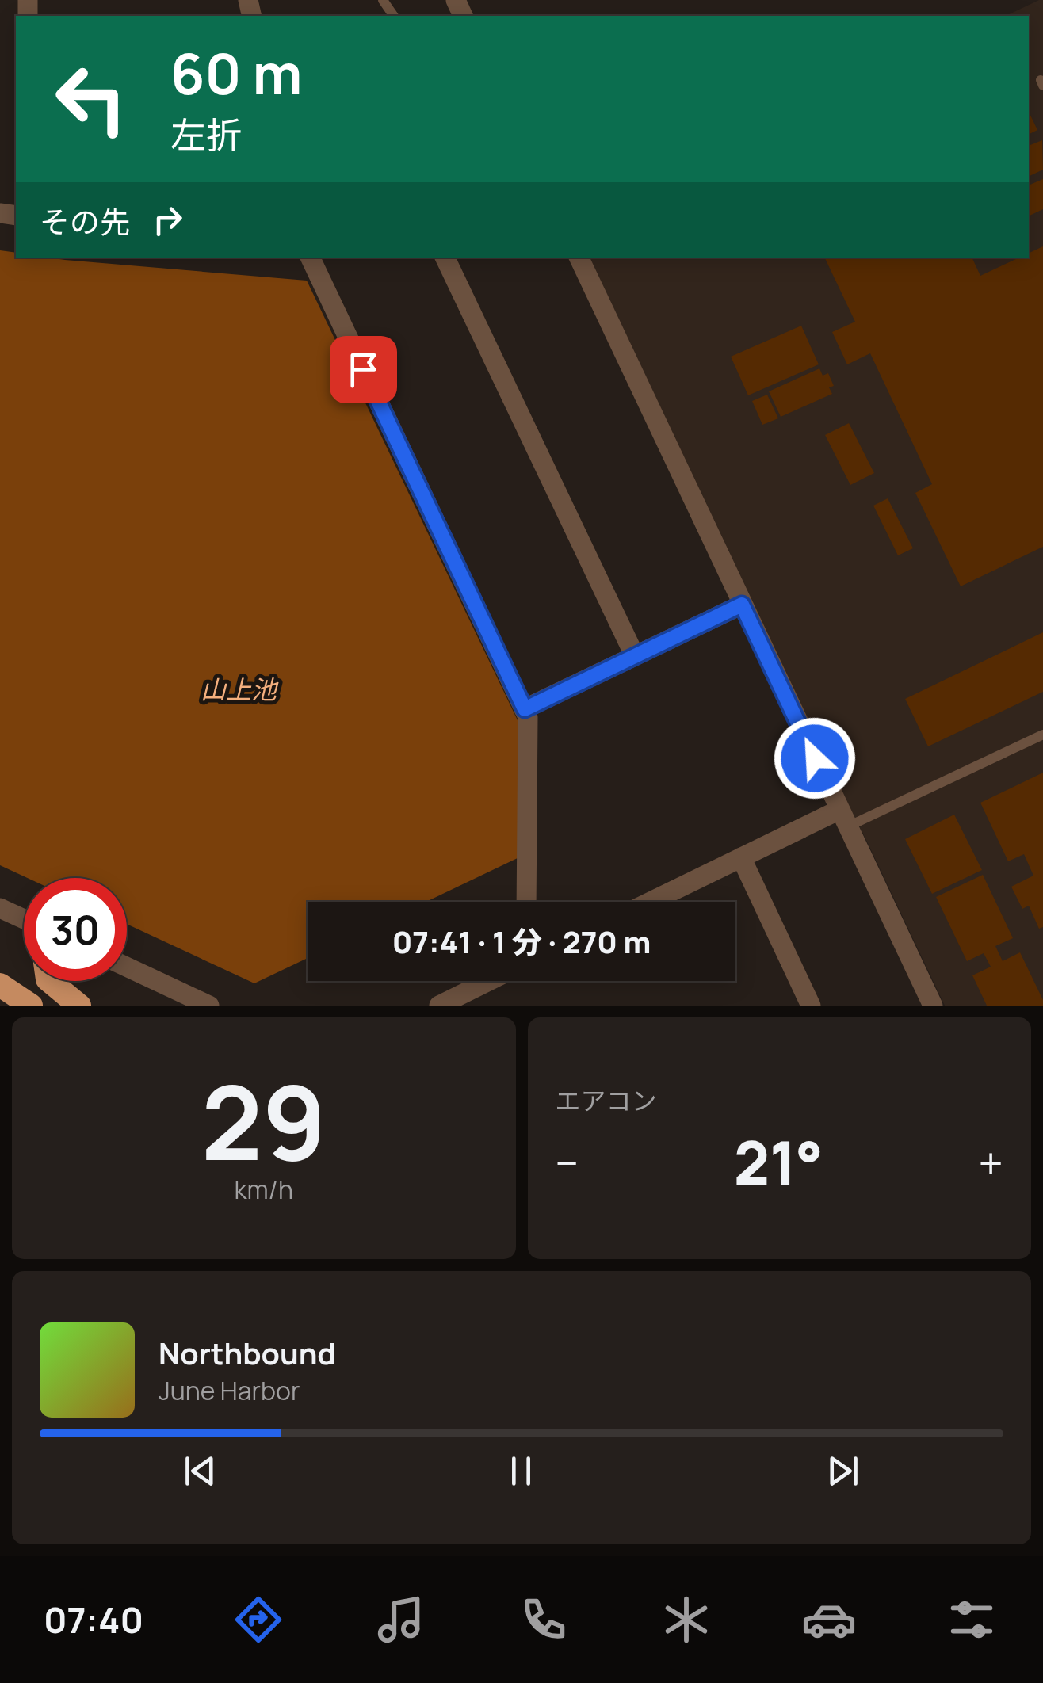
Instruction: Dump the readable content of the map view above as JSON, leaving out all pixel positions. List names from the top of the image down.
{
  "water": ["山上池"],
  "page": {
    "turn": ["60 m", "左折"],
    "then": "その先",
    "limit": "30",
    "trip": "07:41 · 1 分 · 270 m",
    "tile": [
      ["29", "km/h"],
      "エアコン"
    ],
    "heat": ["−", "21°", "+"],
    "song": ["Northbound", "June Harbor"],
    "tabs": "07:40"
  }
}
